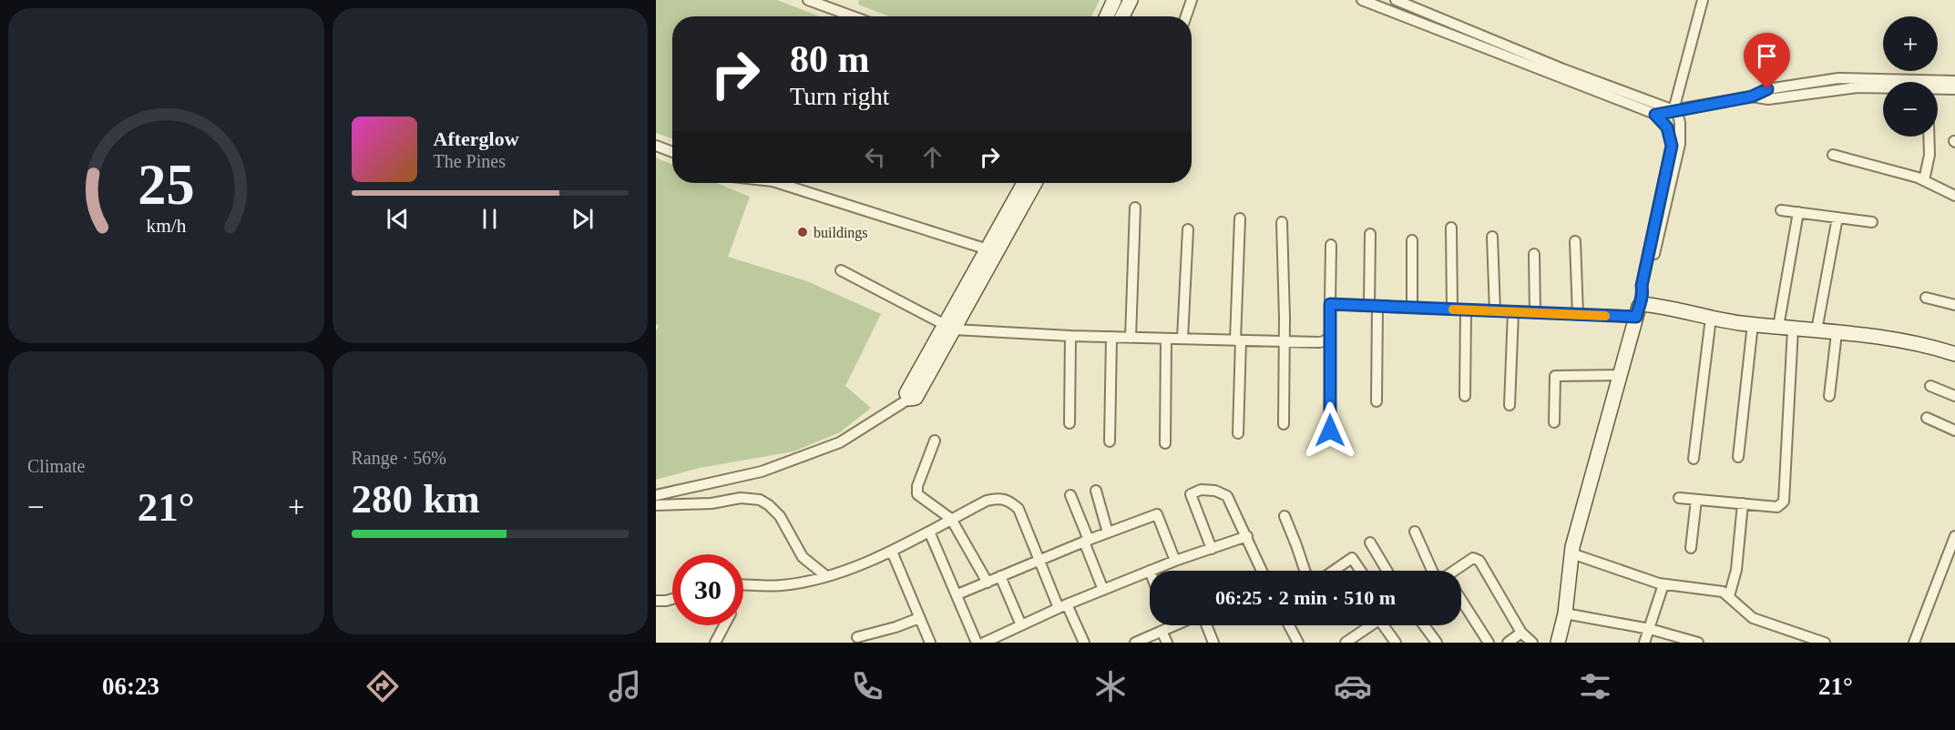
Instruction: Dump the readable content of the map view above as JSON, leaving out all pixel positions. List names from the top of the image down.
{
  "places": ["buildings"],
  "page": {
    "map_buttons": ["+", "−"],
    "turn": ["80 m", "Turn right"],
    "song": ["Afterglow", "The Pines"],
    "tile": [
      "Climate",
      ["Range · 56%", "280 km"]
    ],
    "heat": ["−", "21°", "+"],
    "limit": "30",
    "trip": "06:25 · 2 min · 510 m",
    "tabs": ["06:23", "21°"],
    "gauge": ["25", "km/h"]
  }
}
